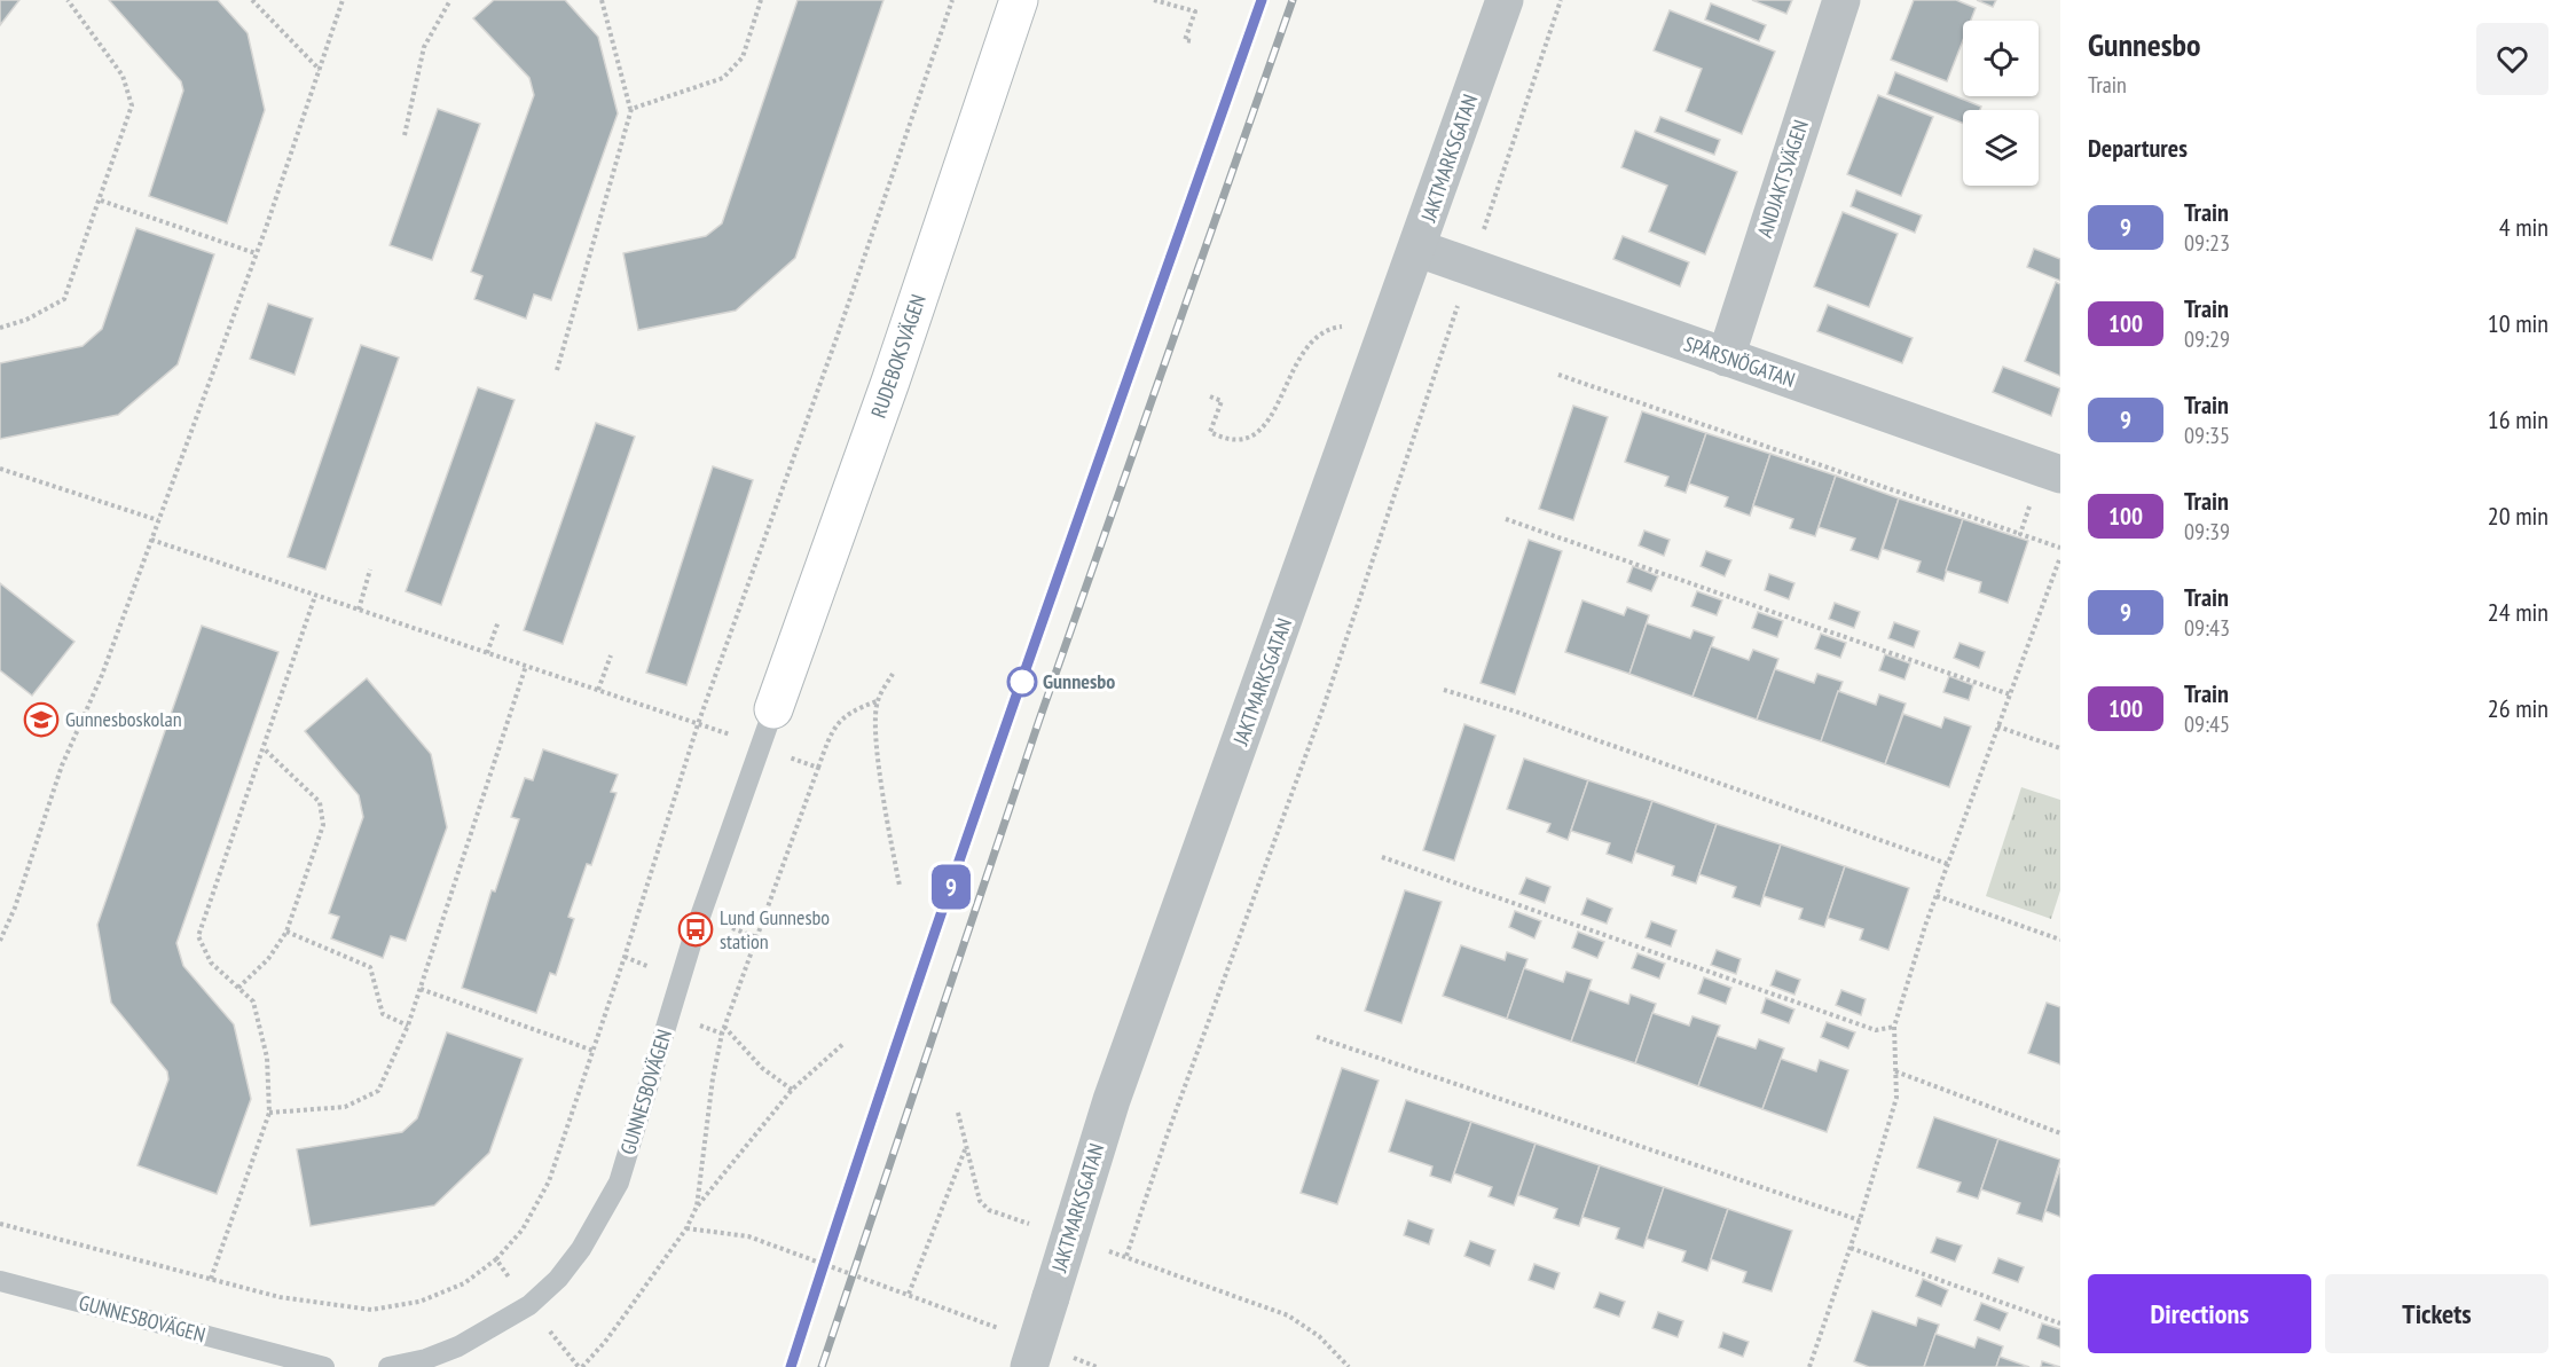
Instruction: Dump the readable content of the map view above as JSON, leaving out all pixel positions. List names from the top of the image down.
{
  "streets": {
    "street": [
      "JAKTMARKSGATAN",
      "ANDJAKTSVÄGEN",
      "RUDEBOKSVÄGEN",
      "SPÅRSNÖGATAN"
    ],
    "lane": ["GUNNESBOVÄGEN"]
  },
  "crossings": [
    ["JAKTMARKSGATAN", "SPÅRSNÖGATAN"],
    ["ANDJAKTSVÄGEN", "SPÅRSNÖGATAN"],
    ["RUDEBOKSVÄGEN", "GUNNESBOVÄGEN"]
  ],
  "places": {
    "other": ["Gunnesbo"],
    "school or university": ["Gunnesboskolan"],
    "bus stop": ["Lund Gunnesbo station"]
  },
  "page": {
    "on_map": "9",
    "heading": [
      ["Gunnesbo", "Train"],
      "Departures"
    ],
    "list": [
      {
        "mark": "9",
        "name": "Train",
        "note": "09:23",
        "value": "4 min"
      },
      {
        "mark": "100",
        "name": "Train",
        "note": "09:29",
        "value": "10 min"
      },
      {
        "mark": "9",
        "name": "Train",
        "note": "09:35",
        "value": "16 min"
      },
      {
        "mark": "100",
        "name": "Train",
        "note": "09:39",
        "value": "20 min"
      },
      {
        "mark": "9",
        "name": "Train",
        "note": "09:43",
        "value": "24 min"
      },
      {
        "mark": "100",
        "name": "Train",
        "note": "09:45",
        "value": "26 min"
      }
    ],
    "buttons": ["Directions", "Tickets"]
  }
}
